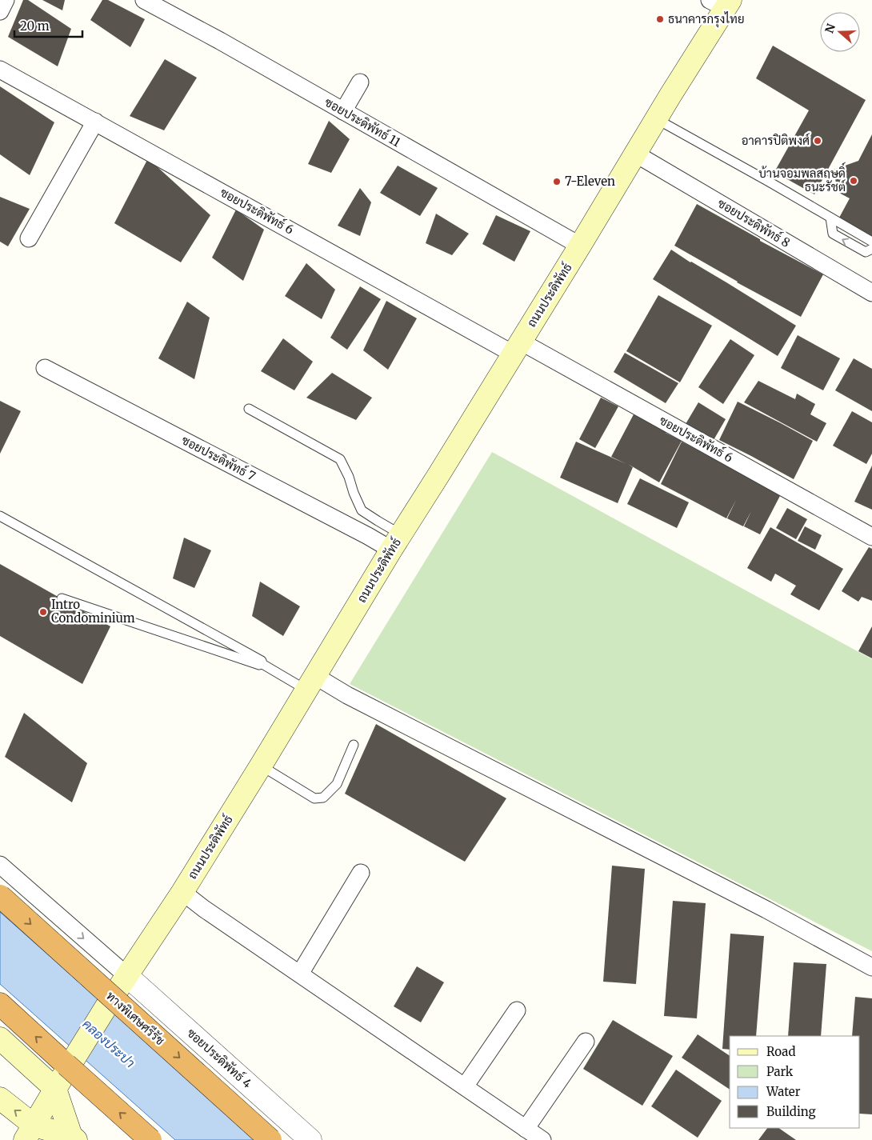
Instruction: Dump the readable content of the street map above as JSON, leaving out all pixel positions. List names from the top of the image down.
{
  "streets": {
    "highway": ["ทางพิเศษศรีรัช"],
    "main road": ["ถนนประดิพัทธ์"],
    "street": [
      "ซอยประดิพัทธ์ 11",
      "ซอยประดิพัทธ์ 6",
      "ซอยประดิพัทธ์ 8",
      "ซอยประดิพัทธ์ 7",
      "ซอยประดิพัทธ์ 4"
    ]
  },
  "crossings": [
    ["ซอยประดิพัทธ์ 11", "ถนนประดิพัทธ์"],
    ["ซอยประดิพัทธ์ 6", "ถนนประดิพัทธ์"],
    ["ซอยประดิพัทธ์ 8", "ถนนประดิพัทธ์"],
    ["ถนนประดิพัทธ์", "ซอยประดิพัทธ์ 7"],
    ["ถนนประดิพัทธ์", "ซอยประดิพัทธ์ 4"]
  ],
  "water": ["คลองประปา"],
  "places": [
    "ธนาคารกรุงไทย",
    "อาคารปิติพงศ์",
    "บ้านจอมพลสฤษดิ์ ธนะรัชต์",
    "7-Eleven",
    "Intro Condominium"
  ],
  "legend": [
    "Road",
    "Park",
    "Water",
    "Building"
  ],
  "scale_bar": "20 m",
  "north": "left"
}
